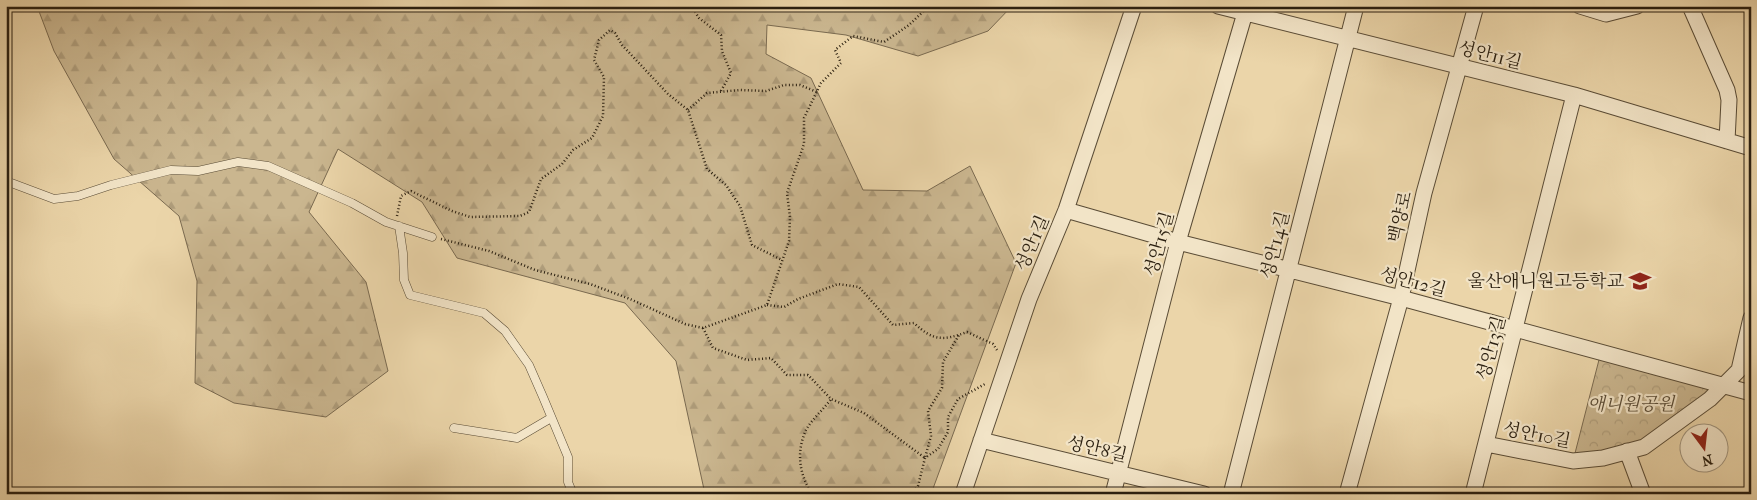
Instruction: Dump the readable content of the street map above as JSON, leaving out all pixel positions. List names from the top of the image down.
{
  "streets": {
    "street": [
      "성안11길",
      "백양로",
      "성안1길",
      "성안15길",
      "성안14길",
      "성안12길",
      "성안13길",
      "성안10길",
      "성안8길"
    ]
  },
  "crossings": [
    ["성안11길", "백양로"],
    ["성안11길", "성안15길"],
    ["성안11길", "성안14길"],
    ["성안11길", "성안13길"],
    ["백양로", "성안12길"],
    ["성안1길", "성안12길"],
    ["성안1길", "성안8길"],
    ["성안15길", "성안12길"],
    ["성안15길", "성안8길"],
    ["성안14길", "성안12길"],
    ["성안12길", "성안13길"],
    ["성안12길", "성안10길"],
    ["성안13길", "성안10길"]
  ],
  "parks": ["애니원공원"],
  "places": {
    "school or university": ["울산애니원고등학교"]
  },
  "north": "bottom"
}
